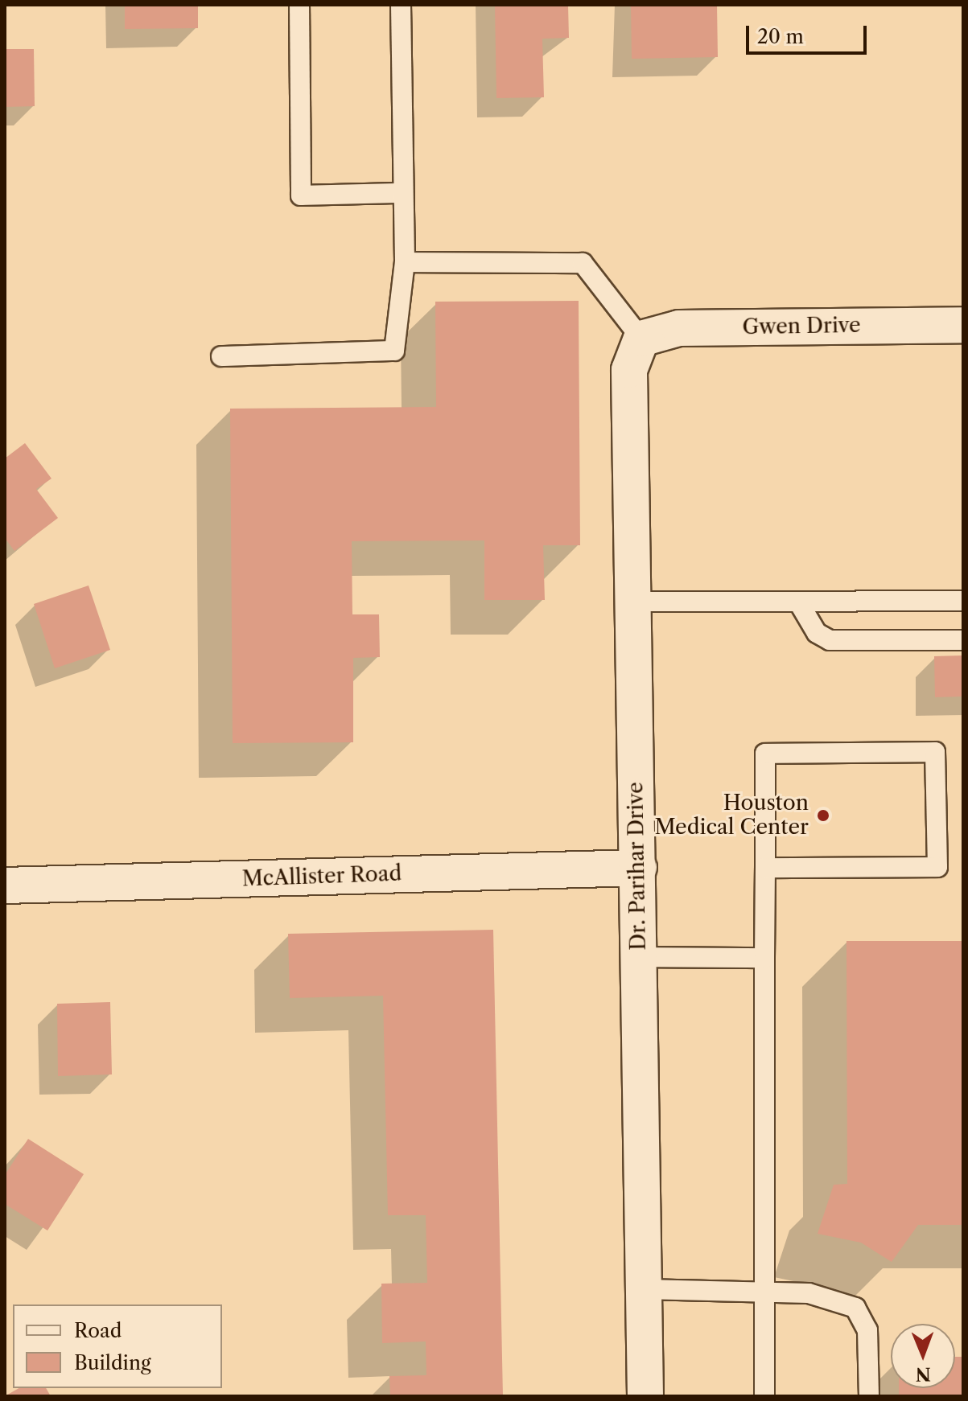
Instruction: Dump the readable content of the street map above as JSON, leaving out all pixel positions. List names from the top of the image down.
{
  "streets": {
    "street": ["Gwen Drive", "Dr. Parihar Drive", "McAllister Road"]
  },
  "crossings": [
    ["Gwen Drive", "Dr. Parihar Drive"],
    ["Dr. Parihar Drive", "McAllister Road"]
  ],
  "places": ["Houston Medical Center"],
  "legend": ["Road", "Building"],
  "scale_bar": "20 m",
  "north": "bottom"
}
